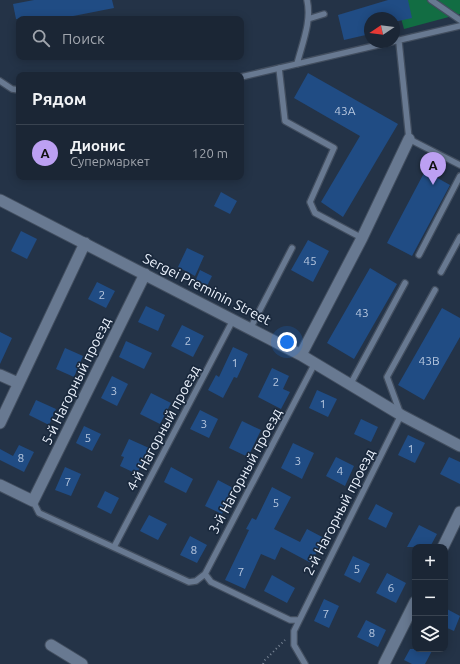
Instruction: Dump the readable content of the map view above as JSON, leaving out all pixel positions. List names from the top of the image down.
{
  "streets": {
    "street": ["Sergei Preminin Street", "5-й Нагорный проезд"],
    "lane": ["4-й Нагорный проезд", "3-й Нагорный проезд", "2-й Нагорный проезд"]
  },
  "crossings": [
    ["Sergei Preminin Street", "5-й Нагорный проезд"],
    ["Sergei Preminin Street", "4-й Нагорный проезд"],
    ["Sergei Preminin Street", "3-й Нагорный проезд"],
    ["Sergei Preminin Street", "2-й Нагорный проезд"]
  ],
  "house_numbers": [
    "43А",
    "45",
    "2",
    "43",
    "2",
    "43В",
    "1",
    "2",
    "3",
    "1",
    "3",
    "5",
    "1",
    "8",
    "3",
    "4",
    "7",
    "5",
    "8",
    "5",
    "7",
    "6",
    "7",
    "8"
  ],
  "north": "left",
  "page": {
    "search": "Поиск",
    "heading": "Рядом",
    "list": [
      {
        "mark": "A",
        "name": "Дионис",
        "note": "Супермаркет",
        "value": "120 m"
      }
    ],
    "pins": "A",
    "map_buttons": ["+", "−"]
  }
}
